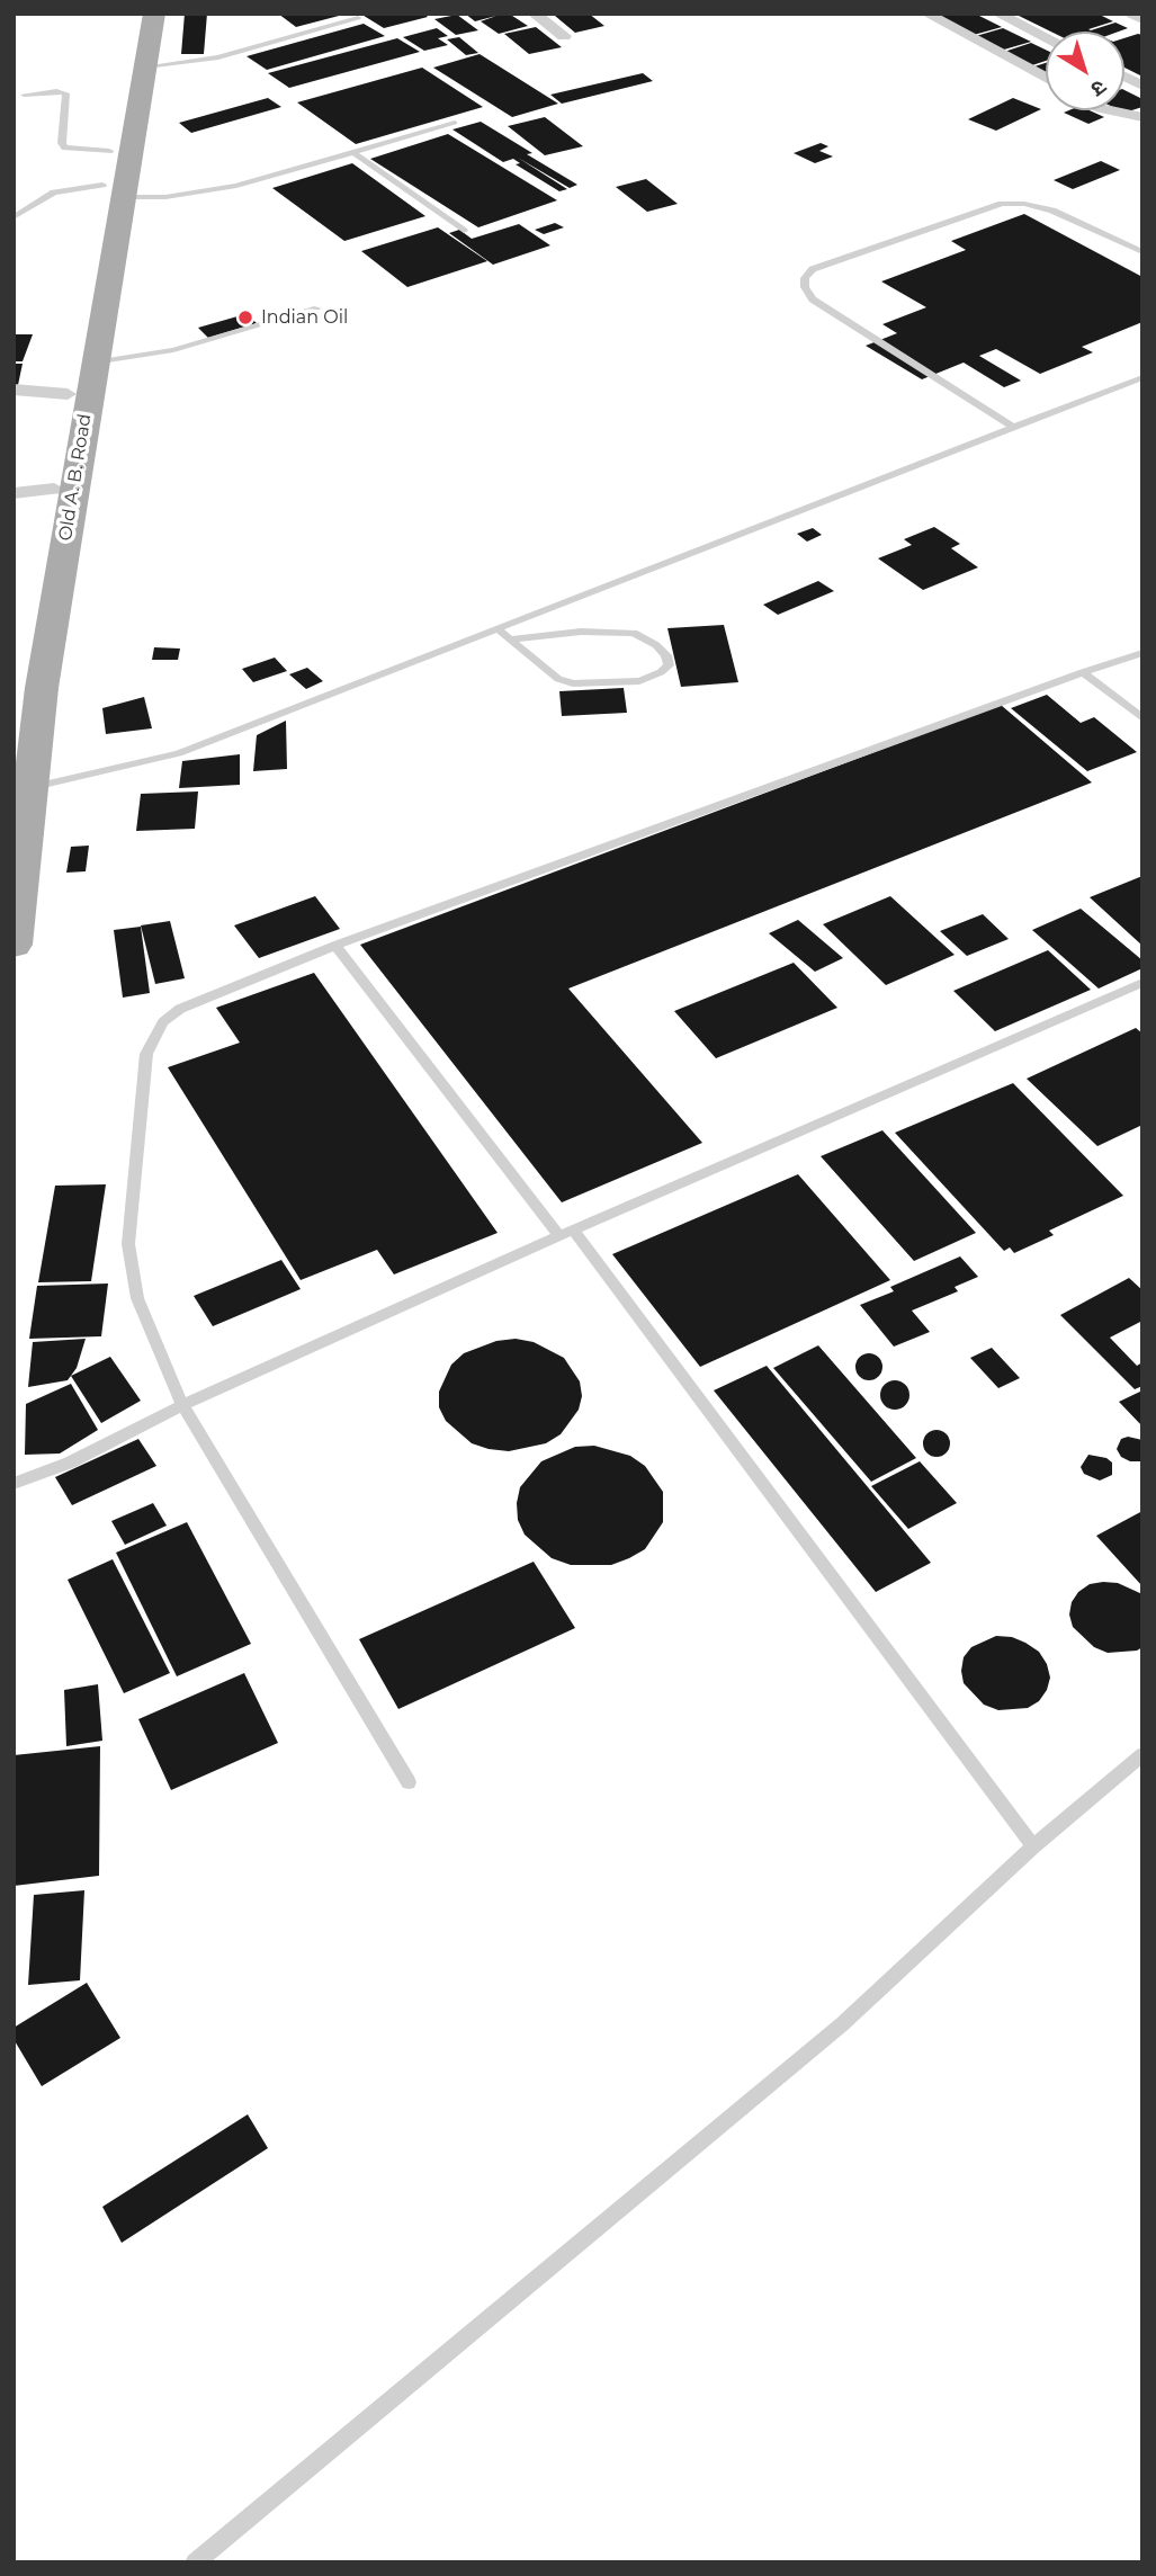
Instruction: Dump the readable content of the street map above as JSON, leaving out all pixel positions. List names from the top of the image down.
{
  "streets": {
    "main road": ["Old A. B. Road"]
  },
  "places": ["Indian Oil"],
  "north": "bottom right"
}
